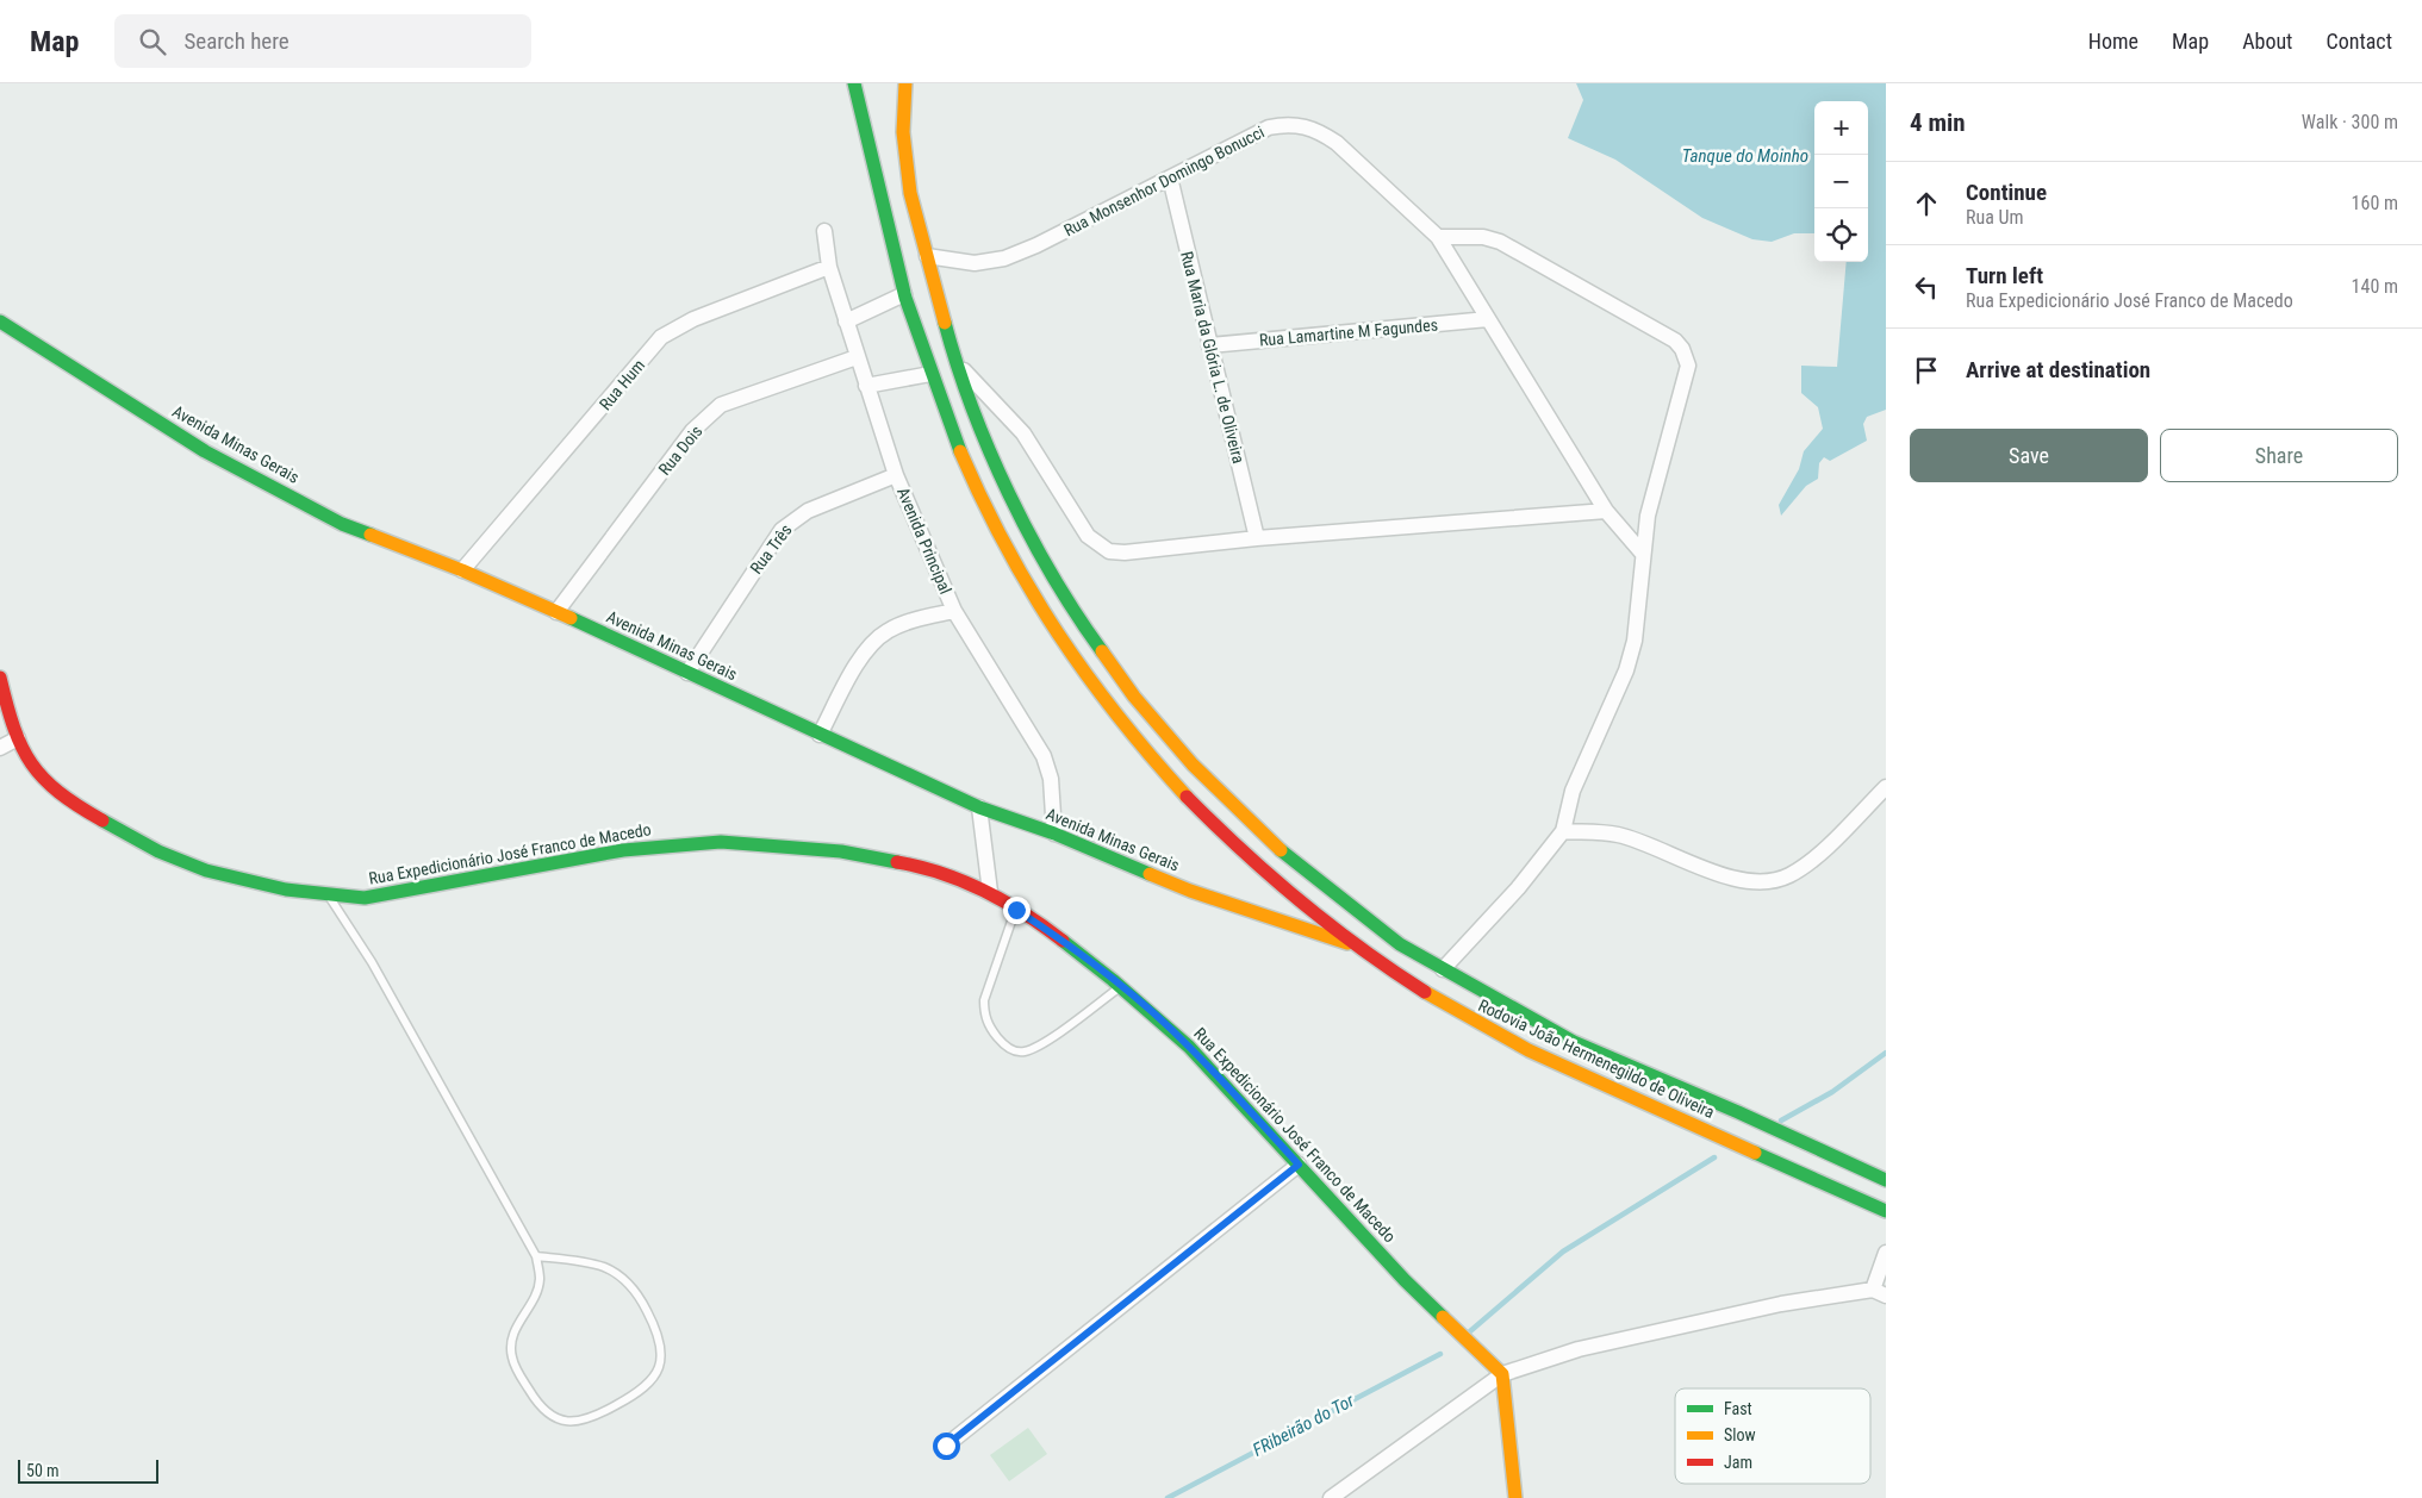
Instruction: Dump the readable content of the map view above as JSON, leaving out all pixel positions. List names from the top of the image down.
{
  "streets": {
    "street": [
      "Rua Monsenhor Domingo Bonucci",
      "Rua Lamartine M Fagundes",
      "Rua Maria da Glória L. de Oliveira",
      "Rua Hum",
      "Avenida Minas Gerais",
      "Rua Dois",
      "Avenida Principal",
      "Rua Três",
      "Rua Expedicionário José Franco de Macedo",
      "Rodovia João Hermenegildo de Oliveira"
    ]
  },
  "crossings": [
    ["Rua Monsenhor Domingo Bonucci", "Rua Lamartine M Fagundes"],
    ["Rua Monsenhor Domingo Bonucci", "Rua Maria da Glória L. de Oliveira"],
    ["Rua Monsenhor Domingo Bonucci", "Rodovia João Hermenegildo de Oliveira"],
    ["Rua Lamartine M Fagundes", "Rua Maria da Glória L. de Oliveira"],
    ["Rua Hum", "Avenida Minas Gerais"],
    ["Rua Hum", "Avenida Principal"],
    ["Avenida Minas Gerais", "Rua Dois"],
    ["Avenida Minas Gerais", "Avenida Principal"],
    ["Avenida Minas Gerais", "Rua Três"],
    ["Avenida Minas Gerais", "Rodovia João Hermenegildo de Oliveira"],
    ["Rua Dois", "Avenida Principal"],
    ["Avenida Principal", "Rua Três"]
  ],
  "water": ["Tanque do Moinho", "FRibeirão do Tor"],
  "legend": ["Fast", "Slow", "Jam"],
  "scale_bar": "50 m",
  "page": {
    "header": "Map",
    "search": "Search here",
    "nav": [
      "Home",
      "Map",
      "About",
      "Contact"
    ],
    "heading": ["4 min", "Walk · 300 m"],
    "map_buttons": ["+", "−"],
    "list": [
      ["Continue", "Rua Um", "160 m"],
      ["Turn left", "Rua Expedicionário José Franco de Macedo", "140 m"],
      "Arrive at destination"
    ],
    "buttons": ["Save", "Share"],
    "scale": "50 m"
  }
}
